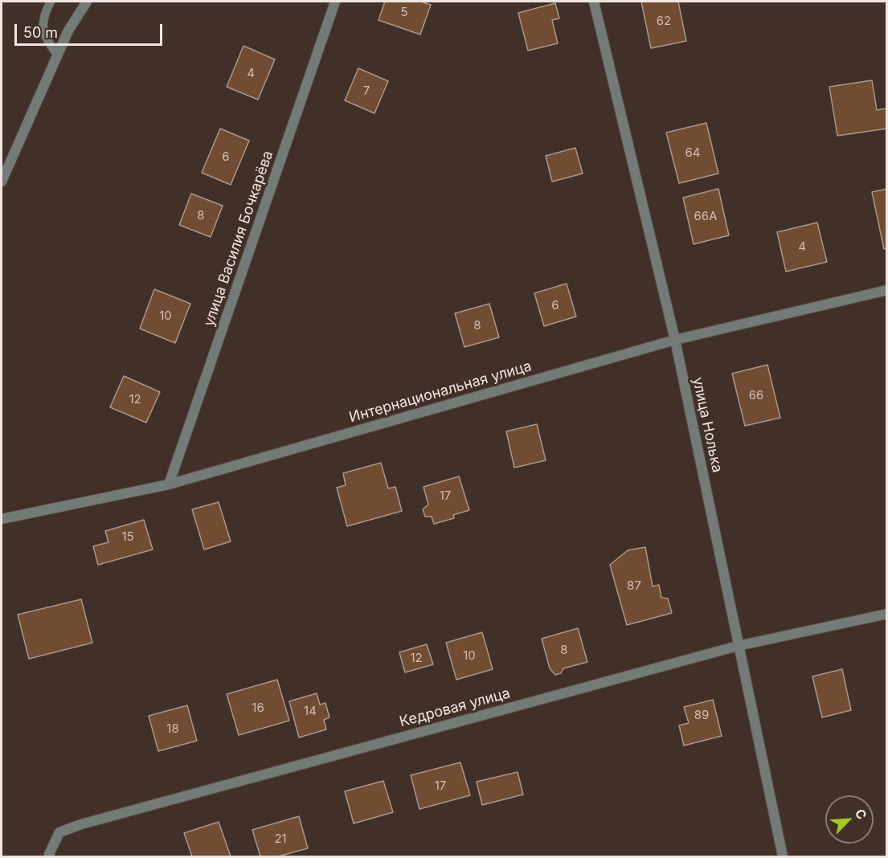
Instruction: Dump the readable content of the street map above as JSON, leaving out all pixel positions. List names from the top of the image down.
{
  "streets": {
    "street": [
      "улица Василия Бочкарёва",
      "Интернациональная улица",
      "улица Нолька",
      "Кедровая улица"
    ]
  },
  "crossings": [
    ["улица Василия Бочкарёва", "Интернациональная улица"],
    ["Интернациональная улица", "улица Нолька"],
    ["улица Нолька", "Кедровая улица"]
  ],
  "house_numbers": [
    "5",
    "62",
    "4",
    "7",
    "64",
    "6",
    "8",
    "66А",
    "4",
    "6",
    "10",
    "8",
    "66",
    "12",
    "17",
    "15",
    "87",
    "8",
    "10",
    "12",
    "16",
    "14",
    "89",
    "18",
    "17",
    "21"
  ],
  "scale_bar": "50 m",
  "north": "top right"
}
